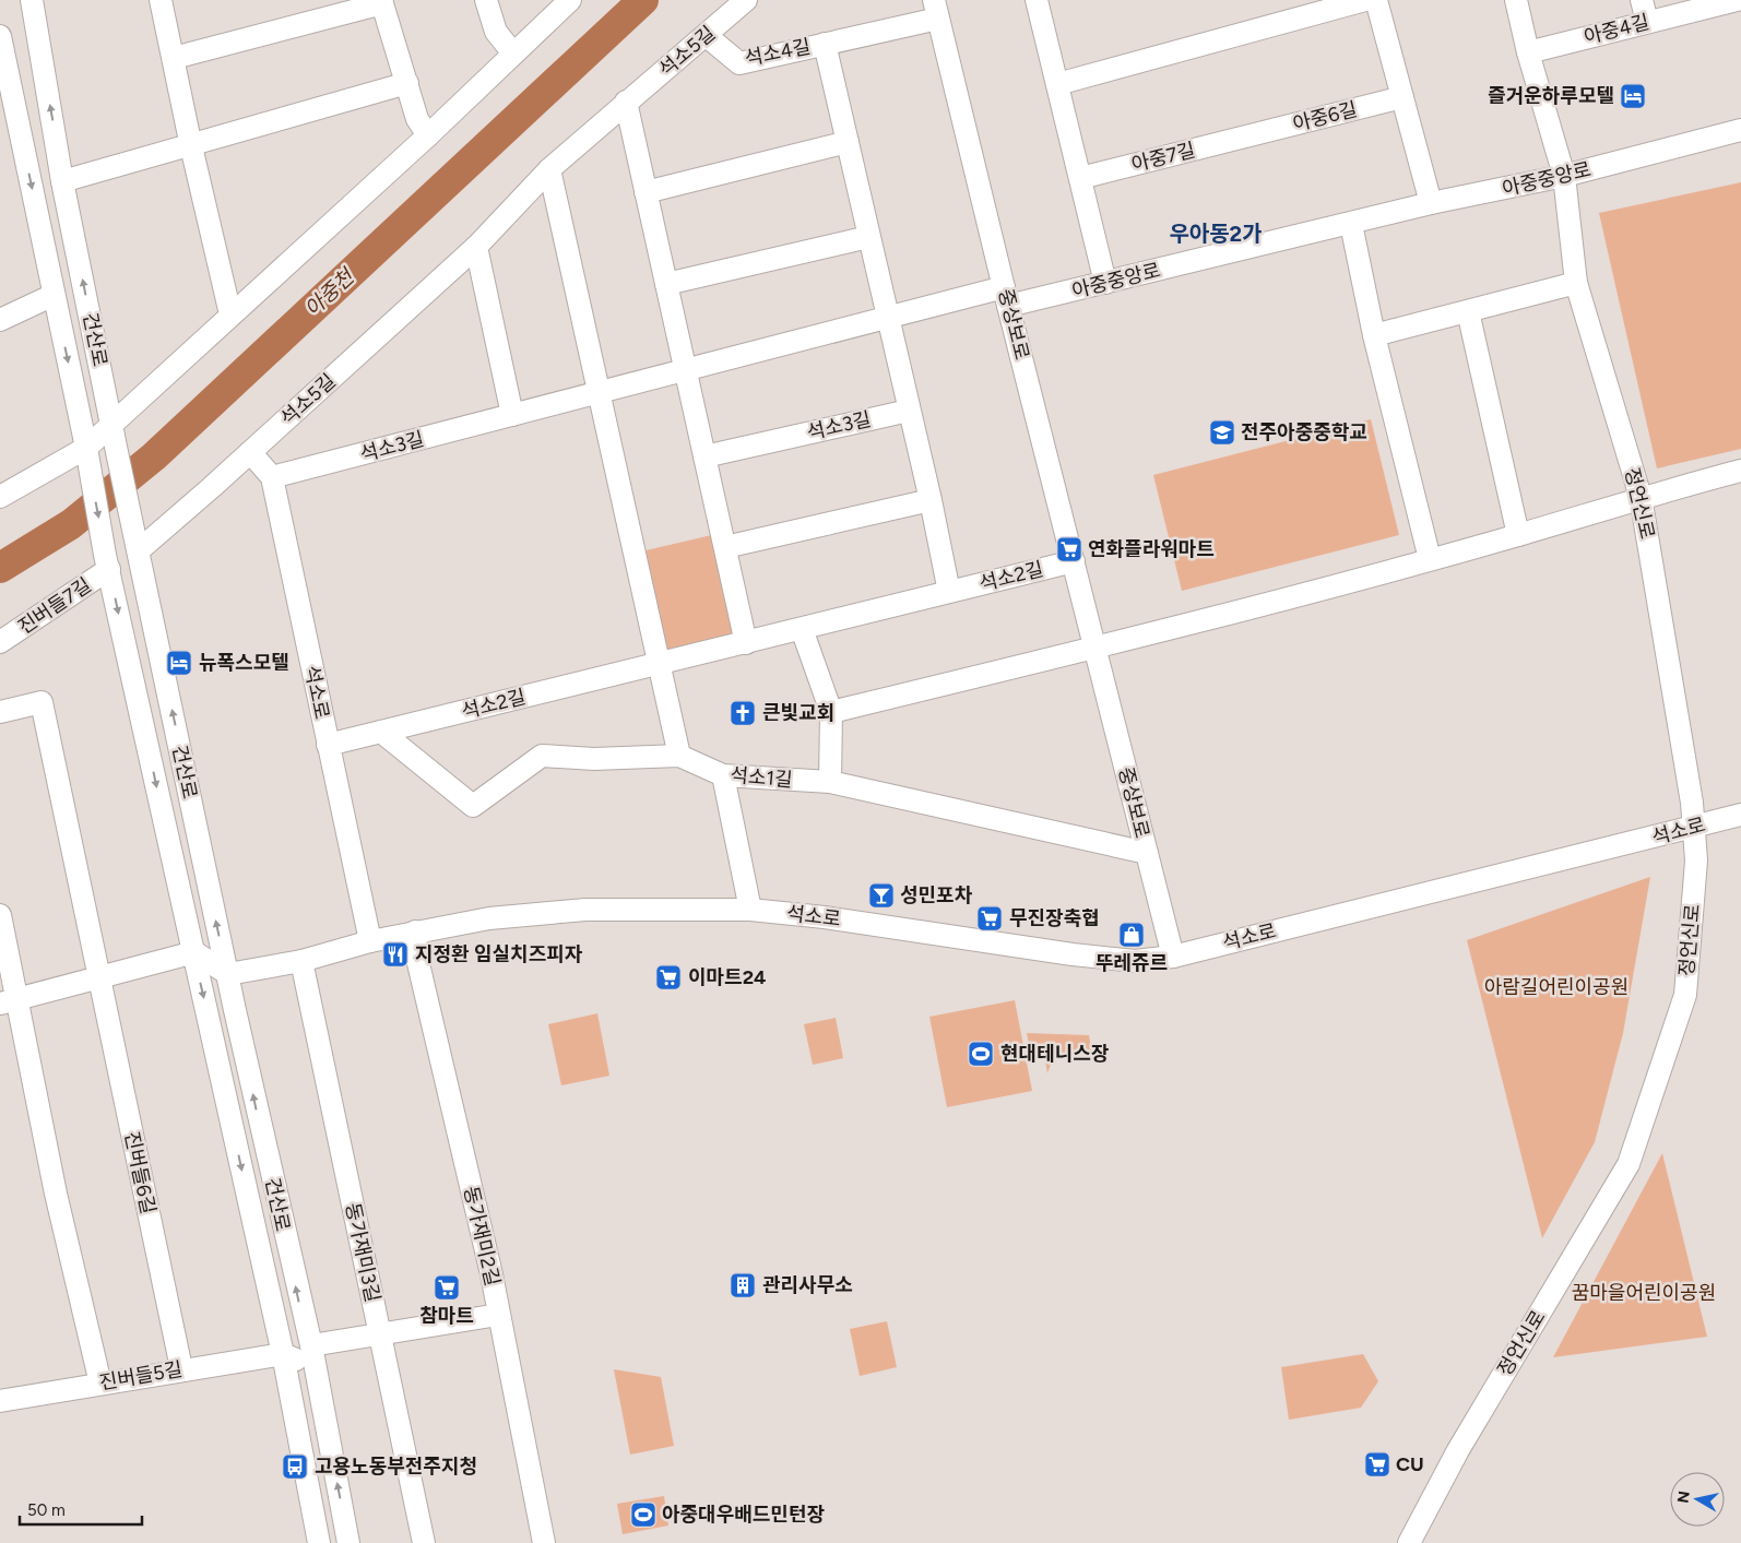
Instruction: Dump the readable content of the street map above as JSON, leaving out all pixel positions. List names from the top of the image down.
{
  "streets": {
    "street": [
      "아중4길",
      "석소5길",
      "석소4길",
      "아중6길",
      "아중7길",
      "아중중앙로",
      "중상보로",
      "건산로",
      "석소3길",
      "정언신로",
      "석소2길",
      "진버들7길",
      "석소로",
      "석소1길",
      "진버들6길",
      "동가재미2길",
      "동가재미3길",
      "진버들5길"
    ]
  },
  "crossings": [
    ["아중4길", "정언신로"],
    ["석소5길", "석소4길"],
    ["석소5길", "건산로"],
    ["석소5길", "석소로"],
    ["석소4길", "중상보로"],
    ["아중6길", "아중7길"],
    ["아중중앙로", "중상보로"],
    ["아중중앙로", "석소3길"],
    ["아중중앙로", "정언신로"],
    ["중상보로", "석소3길"],
    ["중상보로", "석소2길"],
    ["중상보로", "석소로"],
    ["중상보로", "석소1길"],
    ["건산로", "진버들7길"],
    ["건산로", "석소로"],
    ["건산로", "진버들5길"],
    ["석소3길", "석소로"],
    ["정언신로", "석소로"],
    ["석소2길", "석소로"],
    ["석소2길", "석소1길"],
    ["석소로", "동가재미2길"],
    ["석소로", "동가재미3길"],
    ["진버들6길", "진버들5길"]
  ],
  "districts": ["우아동2가"],
  "water": ["아중천"],
  "parks": ["아람길어린이공원", "꿈마을어린이공원"],
  "places": {
    "hotel": ["즐거운하루모텔", "뉴폭스모텔"],
    "school or university": ["전주아중중학교"],
    "supermarket": [
      "연화플라워마트",
      "무진장축협",
      "이마트24",
      "참마트",
      "CU"
    ],
    "church": ["큰빛교회"],
    "bar": ["성민포차"],
    "shop": ["뚜레쥬르"],
    "restaurant": ["지정환 임실치즈피자"],
    "sports": ["현대테니스장", "아중대우배드민턴장"],
    "building": ["관리사무소"],
    "bus stop": ["고용노동부전주지청"]
  },
  "scale_bar": "50 m",
  "north": "left"
}
